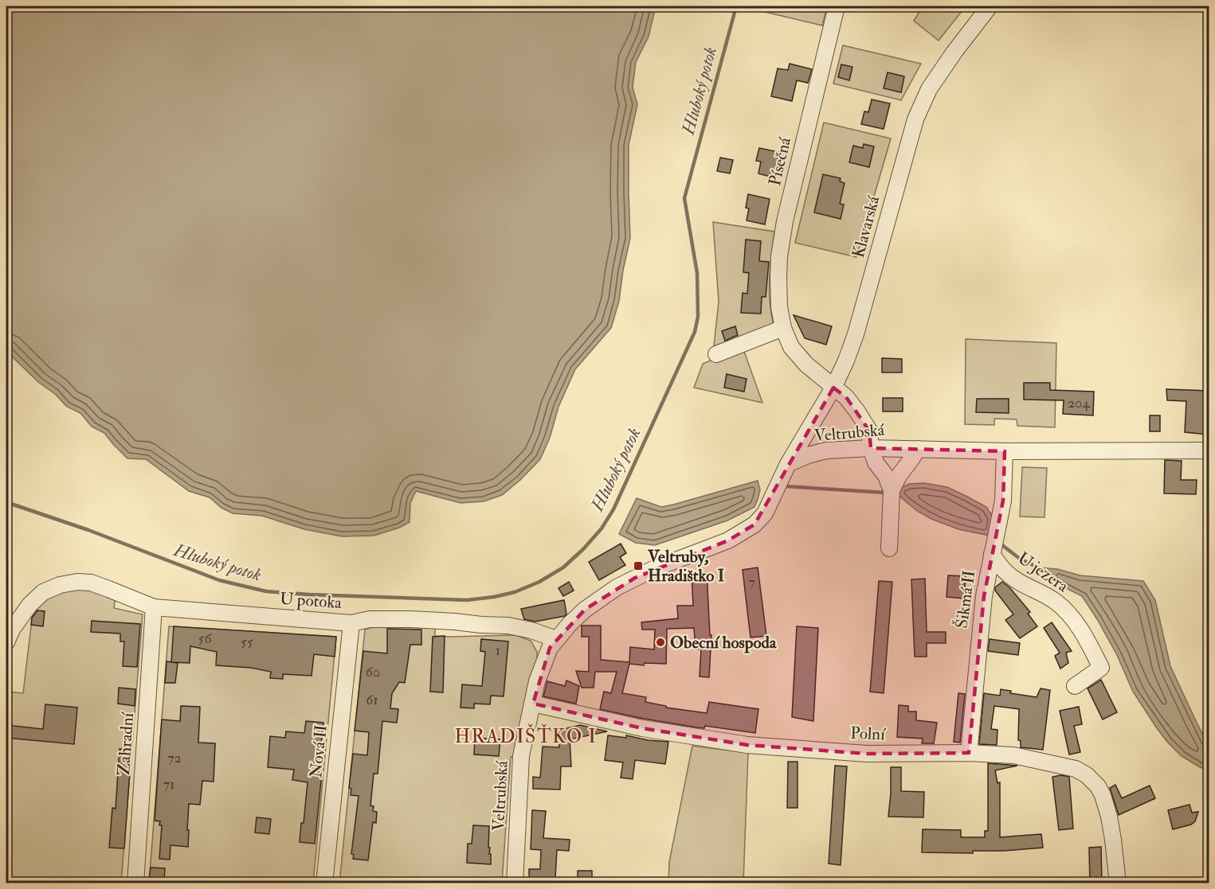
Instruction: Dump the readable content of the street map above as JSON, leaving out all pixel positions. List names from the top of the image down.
{
  "streets": {
    "street": [
      "Písečná",
      "Klavarská",
      "Veltrubská",
      "U jezera",
      "Šikmá II",
      "U potoka",
      "Polní",
      "Zahradní",
      "Nová II"
    ]
  },
  "crossings": [
    ["Písečná", "Klavarská"],
    ["Písečná", "Veltrubská"],
    ["Klavarská", "Veltrubská"],
    ["Veltrubská", "Šikmá II"],
    ["Veltrubská", "U potoka"],
    ["Veltrubská", "Polní"],
    ["U jezera", "Šikmá II"],
    ["Šikmá II", "Polní"],
    ["U potoka", "Zahradní"],
    ["U potoka", "Nová II"]
  ],
  "districts": ["HRADIŠŤKO I"],
  "water": ["Hluboký potok"],
  "places": {
    "transit": ["Veltruby, Hradištko I"],
    "other": ["Obecní hospoda"]
  },
  "house_numbers": [
    "204",
    "7",
    "56",
    "55",
    "1",
    "60",
    "61",
    "72",
    "71"
  ]
}
